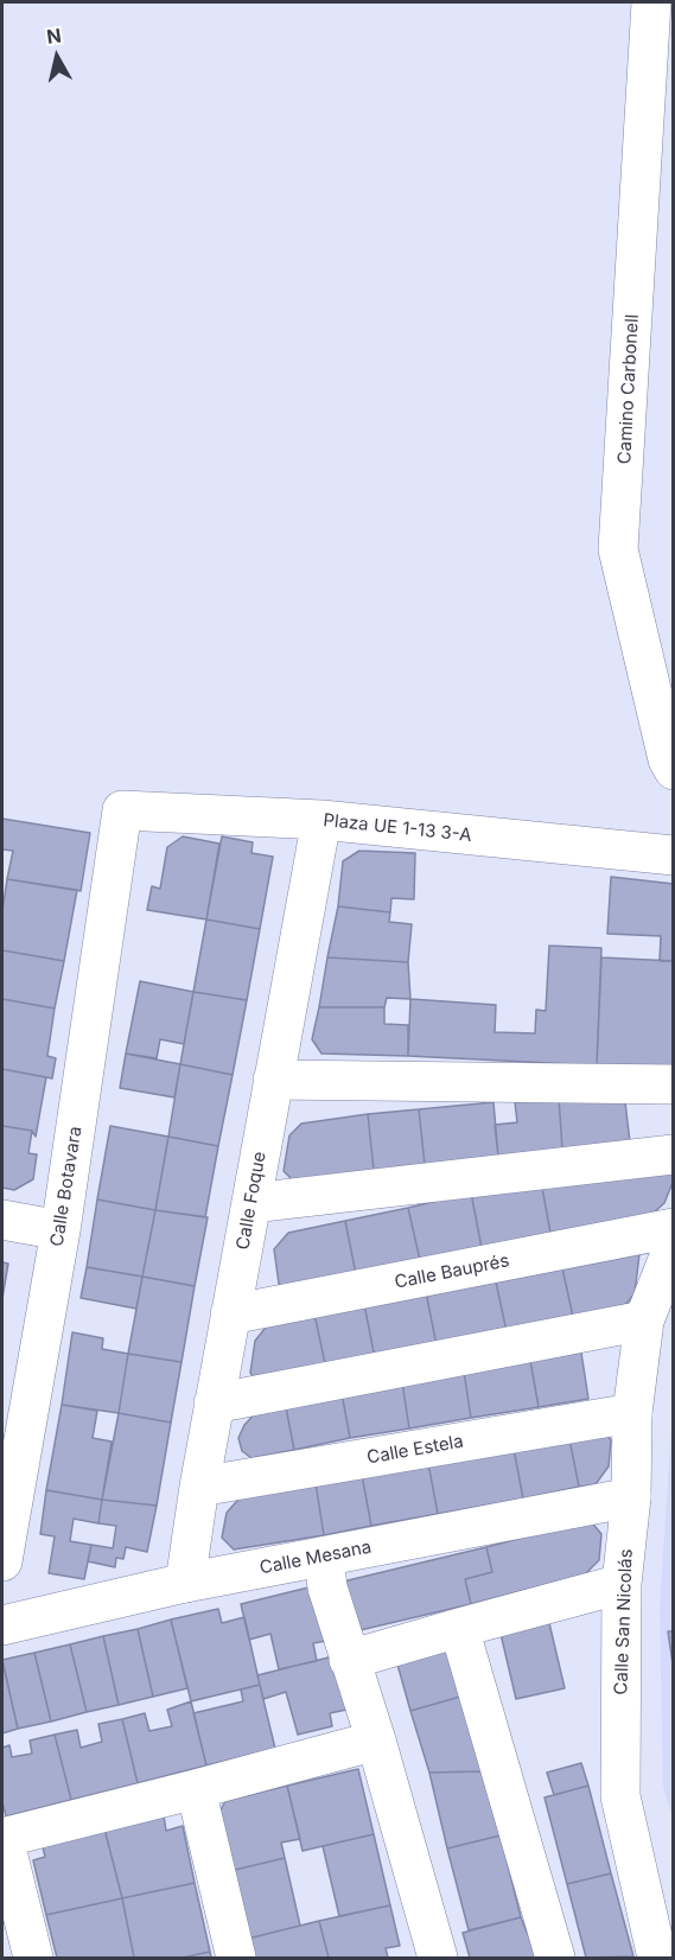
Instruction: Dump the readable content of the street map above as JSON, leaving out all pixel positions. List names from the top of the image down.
{
  "streets": {
    "street": [
      "Camino Carbonell",
      "Plaza UE 1-13 3-A",
      "Calle Botavara",
      "Calle Foque",
      "Calle Bauprés",
      "Calle Estela",
      "Calle Mesana",
      "Calle San Nicolás"
    ]
  },
  "crossings": [
    ["Plaza UE 1-13 3-A", "Calle Botavara"],
    ["Plaza UE 1-13 3-A", "Calle Foque"],
    ["Calle Foque", "Calle Bauprés"],
    ["Calle Foque", "Calle Estela"],
    ["Calle Foque", "Calle Mesana"],
    ["Calle Estela", "Calle San Nicolás"],
    ["Calle Mesana", "Calle San Nicolás"]
  ],
  "north": "top"
}
